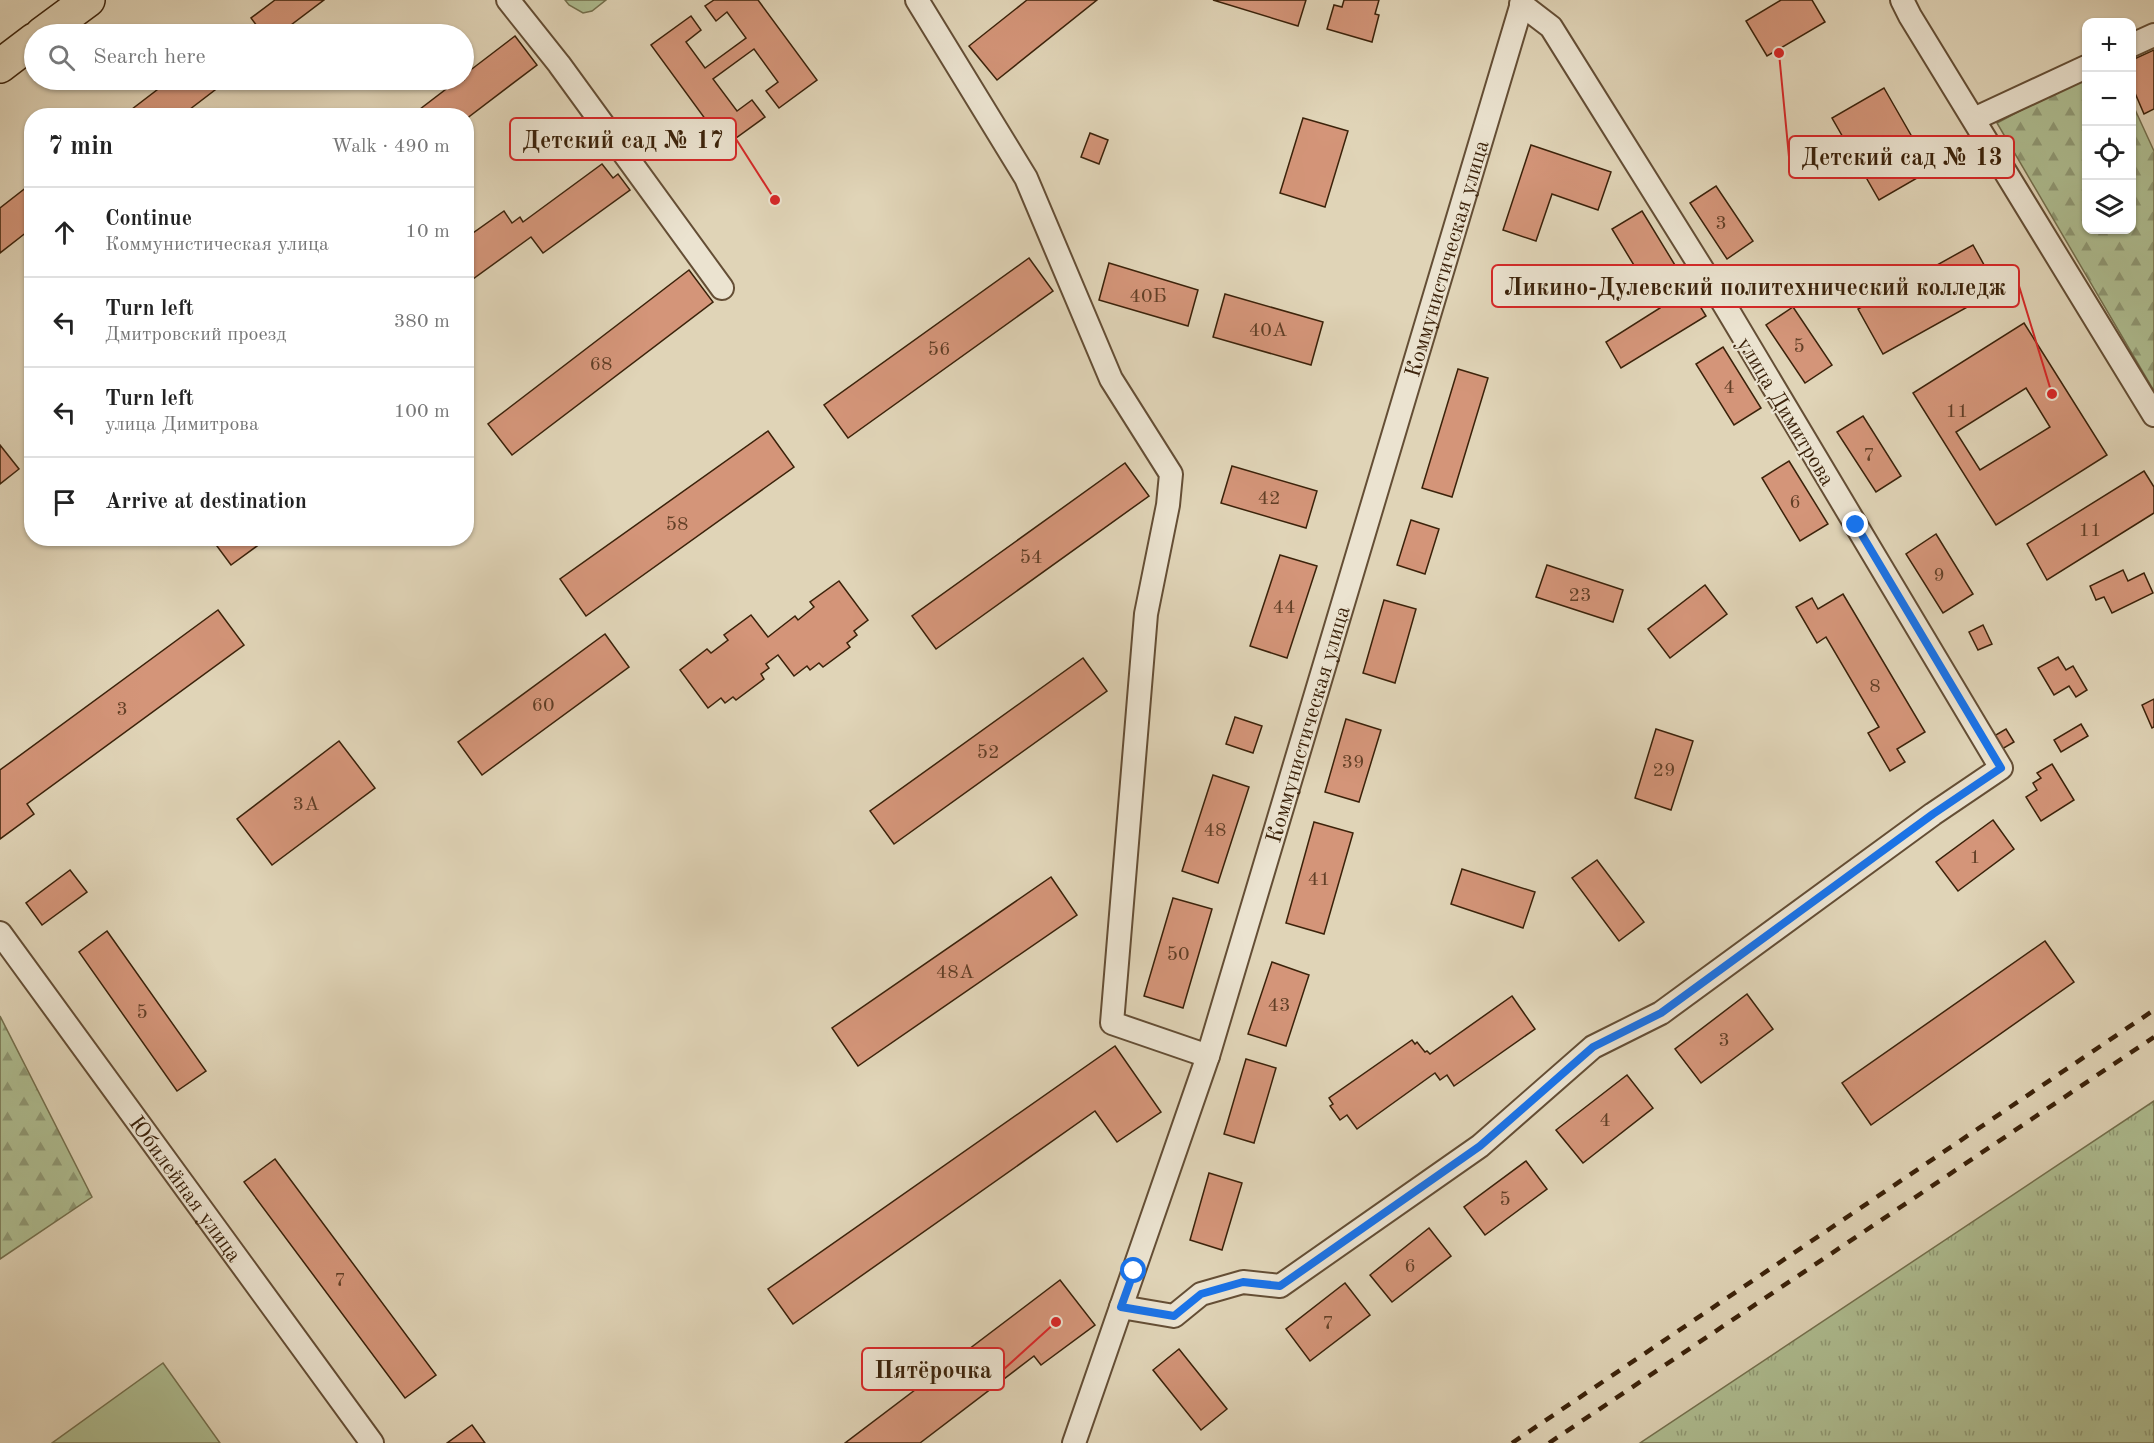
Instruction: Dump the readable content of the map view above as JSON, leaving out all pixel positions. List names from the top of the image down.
{
  "streets": {
    "street": ["Коммунистическая улица", "улица Димитрова", "Юбилейная улица"]
  },
  "crossings": [
    ["Коммунистическая улица", "улица Димитрова"]
  ],
  "places": [
    "Детский сад № 13",
    "Детский сад № 17",
    "Ликино-Дулевский политехнический колледж",
    "Пятёрочка"
  ],
  "house_numbers": [
    "3",
    "40Б",
    "40А",
    "5",
    "56",
    "68",
    "4",
    "11",
    "7",
    "42",
    "6",
    "58",
    "11",
    "54",
    "9",
    "23",
    "44",
    "8",
    "60",
    "3",
    "52",
    "39",
    "29",
    "3А",
    "48",
    "1",
    "41",
    "50",
    "48А",
    "43",
    "5",
    "3",
    "4",
    "5",
    "6",
    "7",
    "7"
  ],
  "page": {
    "map_buttons": ["+", "−"],
    "search": "Search here",
    "heading": ["7 min", "Walk · 490 m"],
    "list": [
      ["Continue", "Коммунистическая улица", "10 m"],
      ["Turn left", "Дмитровский проезд", "380 m"],
      ["Turn left", "улица Димитрова", "100 m"],
      "Arrive at destination"
    ]
  }
}
